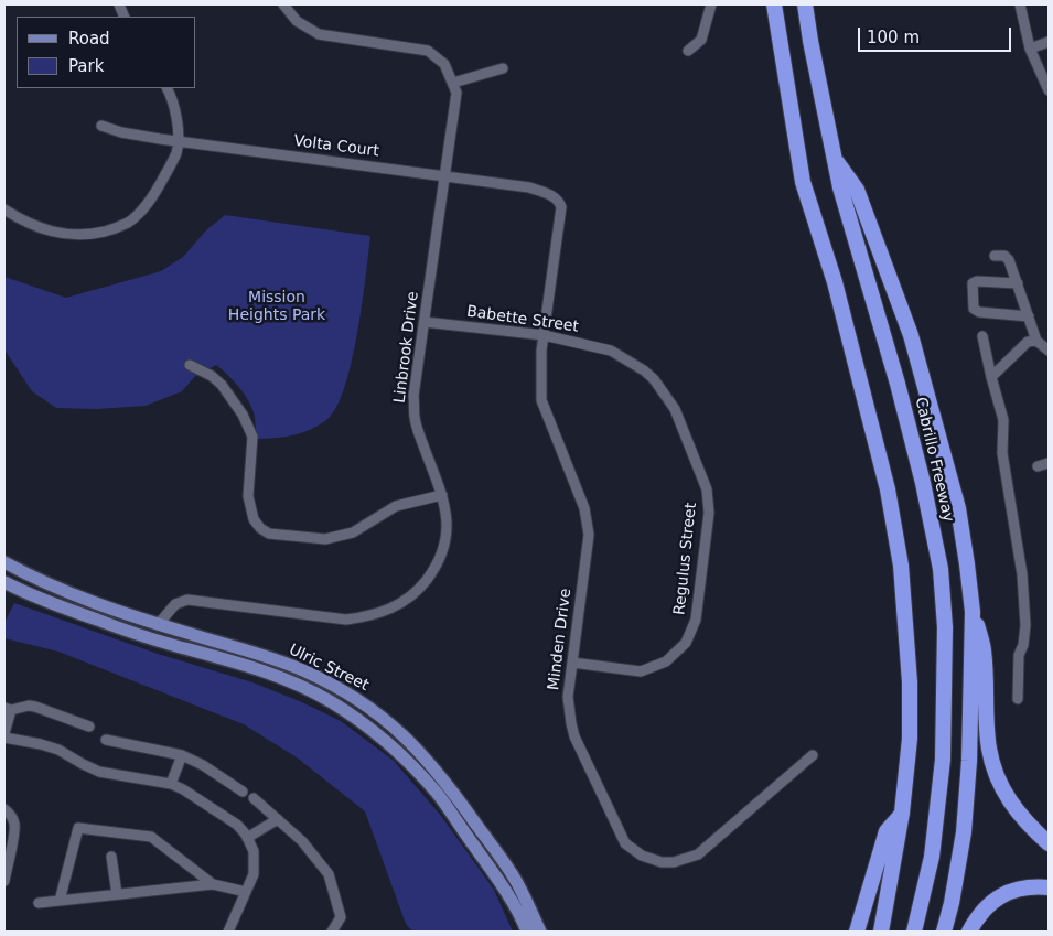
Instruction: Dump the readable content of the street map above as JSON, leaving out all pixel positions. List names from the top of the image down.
{
  "streets": {
    "highway": ["Cabrillo Freeway"],
    "main road": ["Ulric Street"],
    "street": [
      "Volta Court",
      "Babette Street",
      "Linbrook Drive",
      "Regulus Street",
      "Minden Drive"
    ]
  },
  "crossings": [
    ["Volta Court", "Linbrook Drive"],
    ["Volta Court", "Minden Drive"],
    ["Babette Street", "Linbrook Drive"],
    ["Babette Street", "Regulus Street"],
    ["Babette Street", "Minden Drive"],
    ["Linbrook Drive", "Ulric Street"],
    ["Regulus Street", "Minden Drive"]
  ],
  "parks": ["Mission Heights Park"],
  "legend": ["Road", "Park"],
  "scale_bar": "100 m"
}
